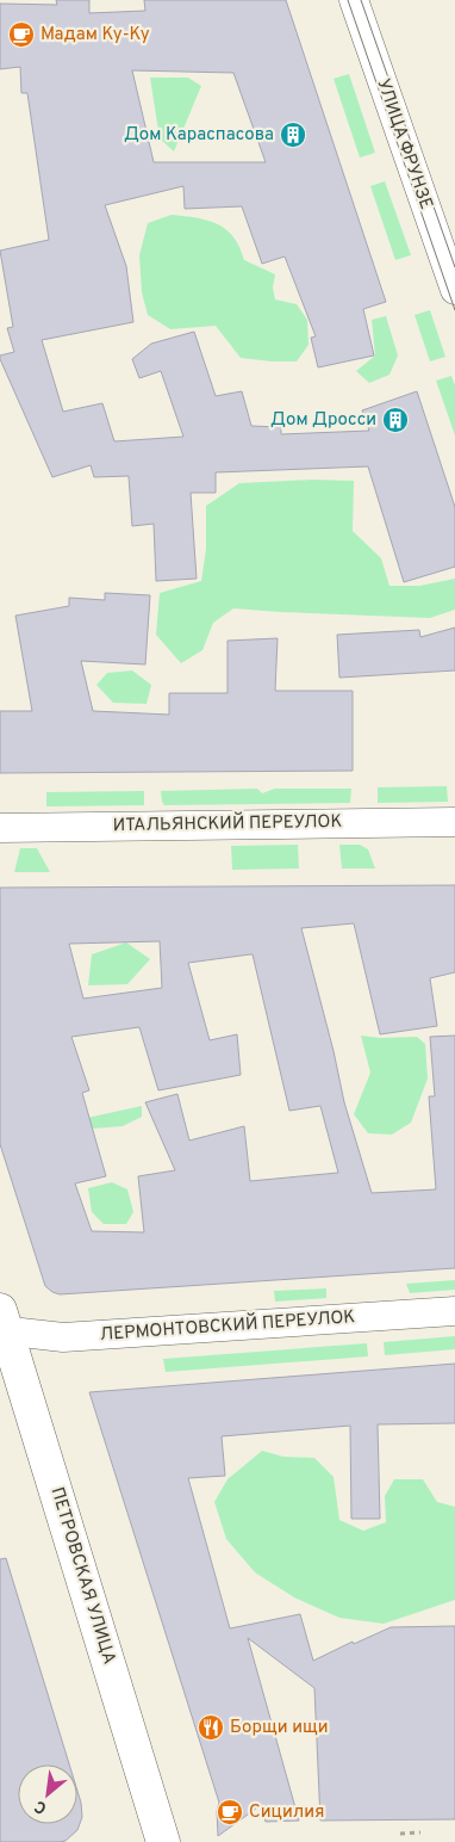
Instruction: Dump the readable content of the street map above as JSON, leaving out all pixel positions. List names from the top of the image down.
{
  "streets": {
    "main road": ["ПЕТРОВСКАЯ УЛИЦА"],
    "street": ["УЛИЦА ФРУНЗЕ", "ИТАЛЬЯНСКИЙ ПЕРЕУЛОК", "ЛЕРМОНТОВСКИЙ ПЕРЕУЛОК"]
  },
  "crossings": [
    ["ЛЕРМОНТОВСКИЙ ПЕРЕУЛОК", "ПЕТРОВСКАЯ УЛИЦА"]
  ],
  "places": {
    "cafe": ["Мадам Ку-Ку", "Сицилия"],
    "building": ["Дом Караспасова", "Дом Дросси"],
    "restaurant": ["Борщи ищи"]
  },
  "north": "bottom left"
}
